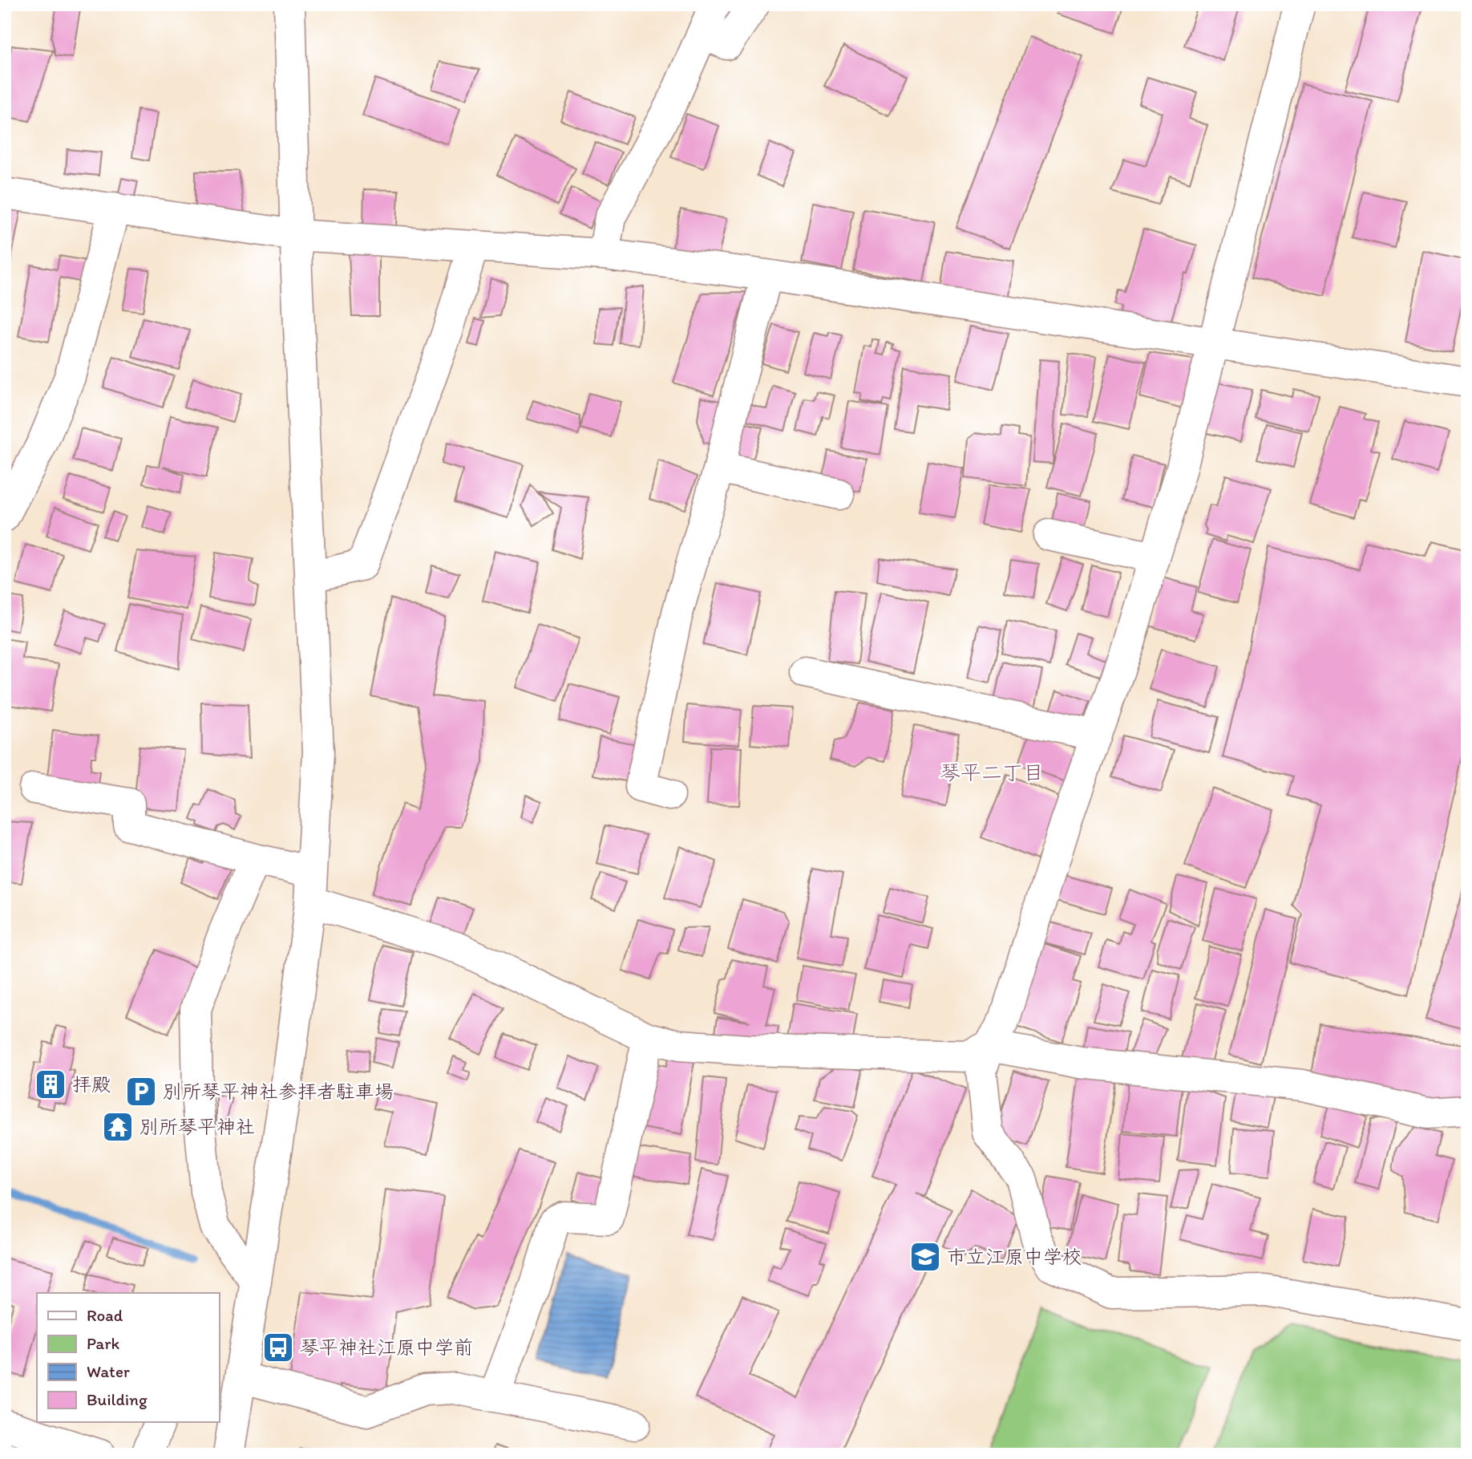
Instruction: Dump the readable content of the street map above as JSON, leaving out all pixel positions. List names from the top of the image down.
{
  "districts": ["琴平二丁目"],
  "places": {
    "building": ["拝殿"],
    "parking": ["別所琴平神社参拝者駐車場"],
    "temple": ["別所琴平神社"],
    "school or university": ["市立江原中学校"],
    "bus stop": ["琴平神社江原中学前"]
  },
  "legend": [
    "Road",
    "Park",
    "Water",
    "Building"
  ]
}
